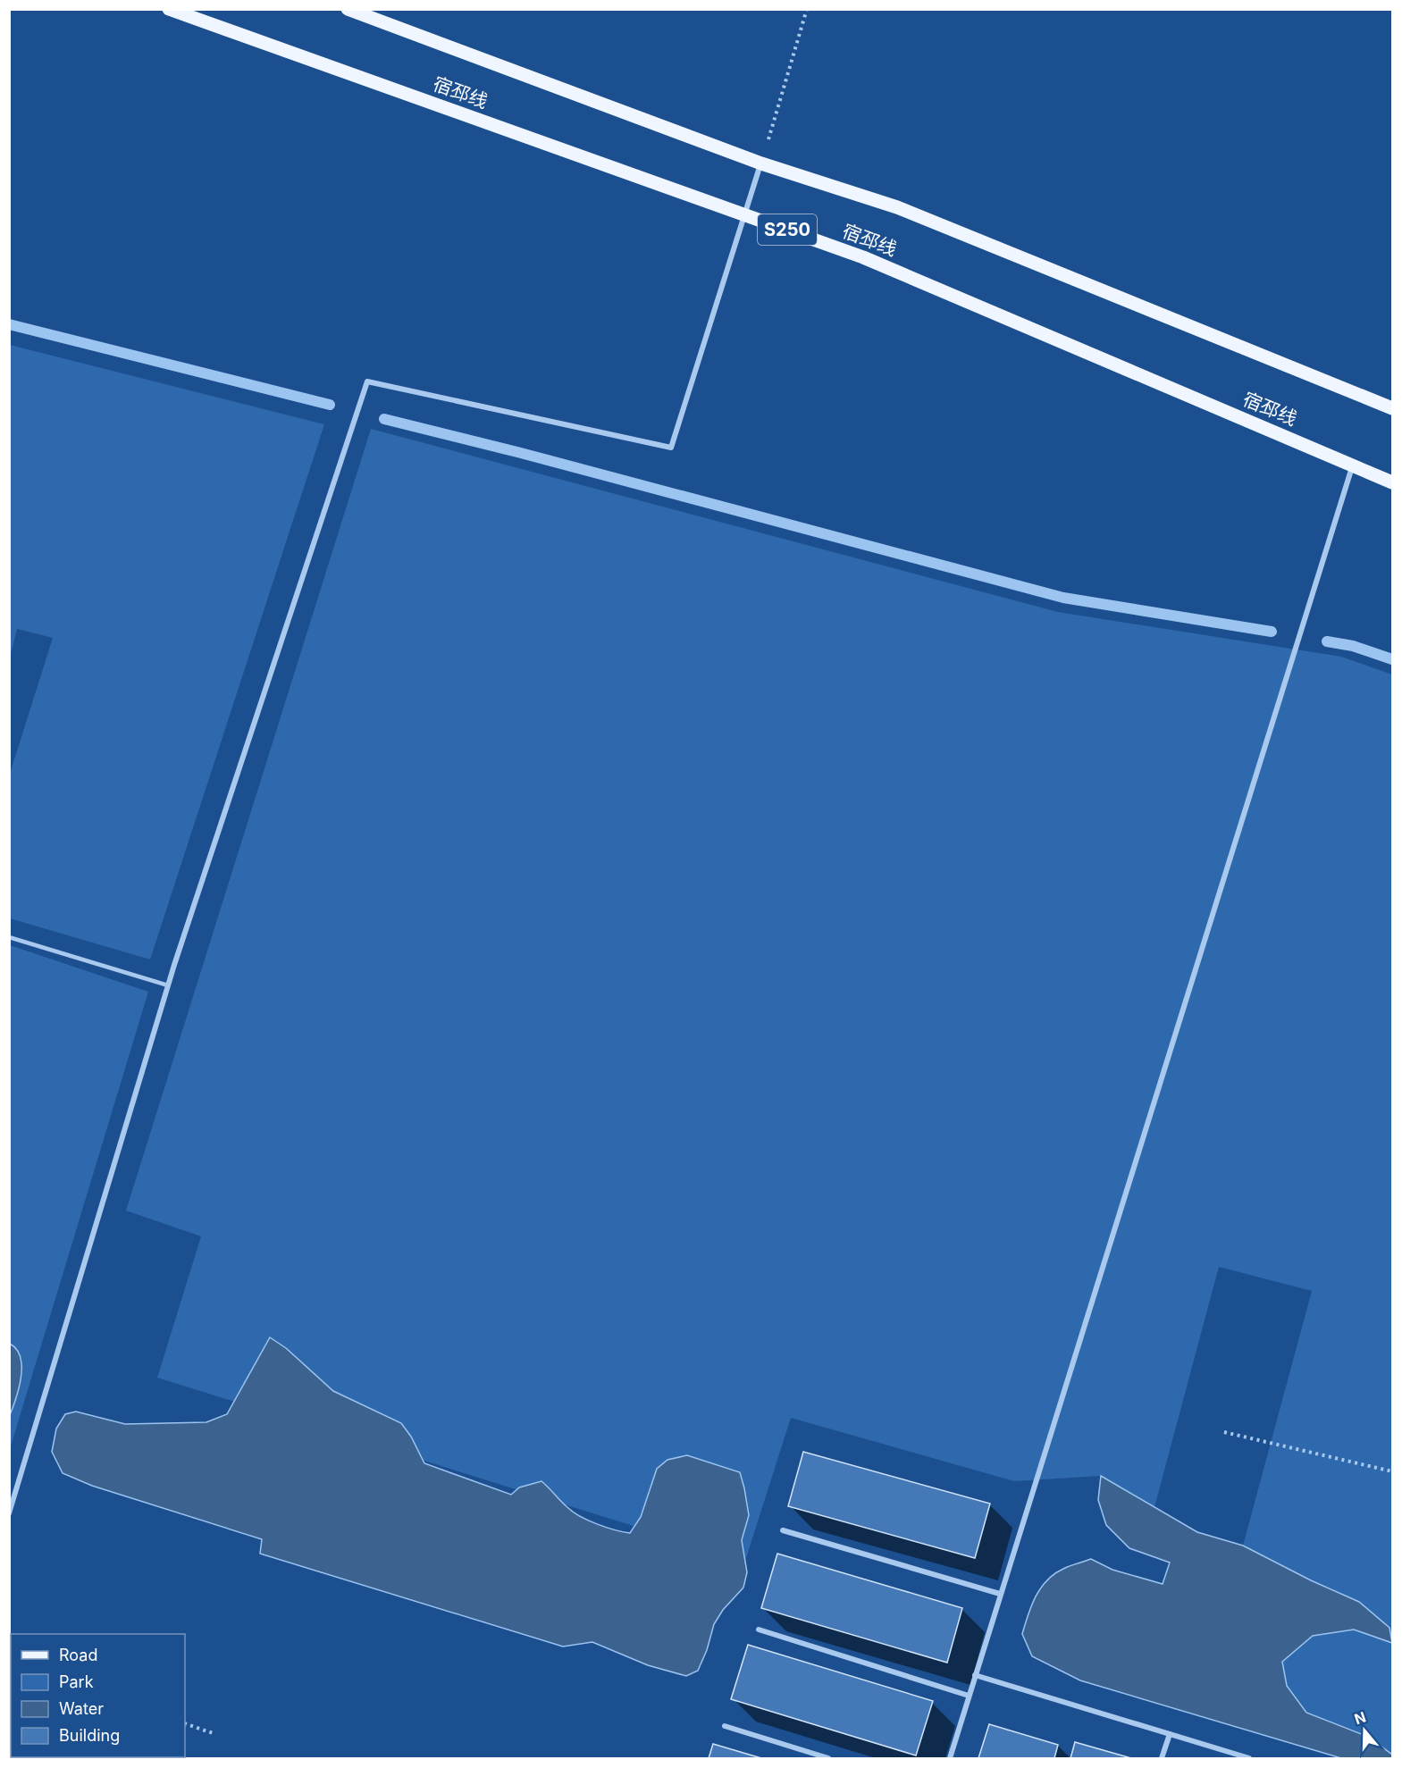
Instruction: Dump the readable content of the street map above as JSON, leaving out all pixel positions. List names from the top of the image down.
{
  "streets": {
    "main road": ["宿邳线", "S250"]
  },
  "legend": [
    "Road",
    "Park",
    "Water",
    "Building"
  ],
  "north": "top"
}
